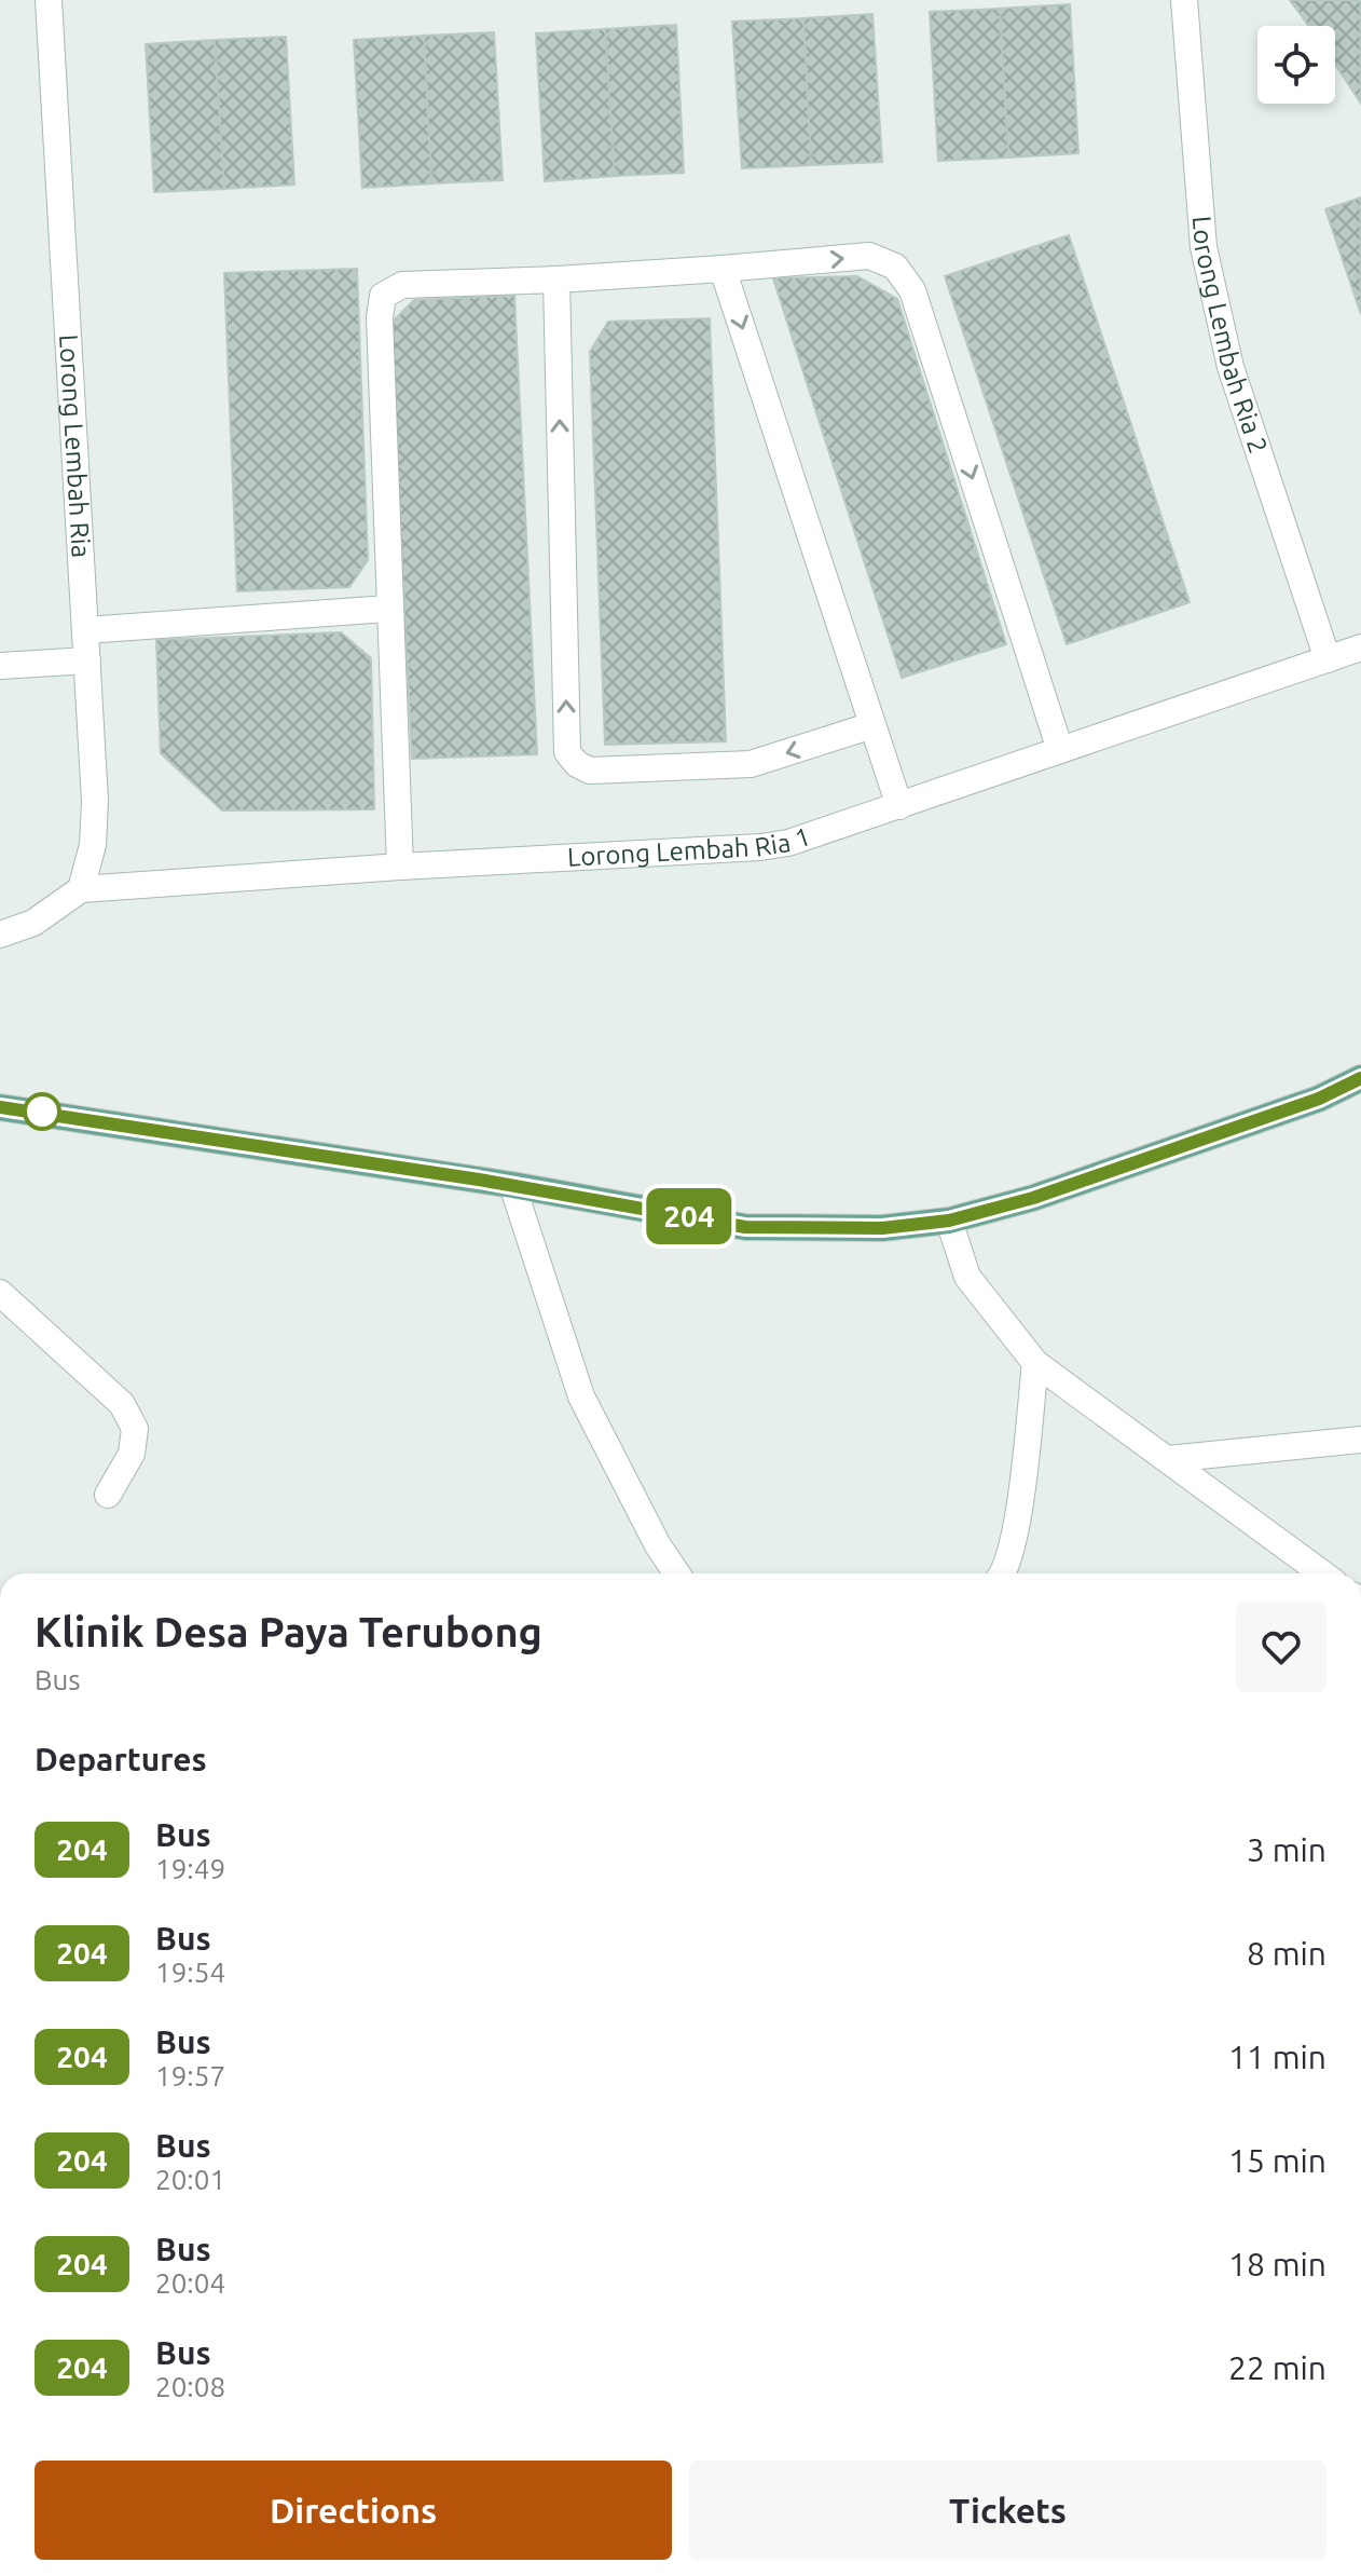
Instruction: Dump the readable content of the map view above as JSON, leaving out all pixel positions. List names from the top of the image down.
{
  "streets": {
    "street": ["Lorong Lembah Ria 2", "Lorong Lembah Ria", "Lorong Lembah Ria 1"]
  },
  "crossings": [
    ["Lorong Lembah Ria 2", "Lorong Lembah Ria 1"],
    ["Lorong Lembah Ria", "Lorong Lembah Ria 1"]
  ],
  "lines": ["bus line 204"],
  "page": {
    "on_map": "204",
    "heading": [
      ["Klinik Desa Paya Terubong", "Bus"],
      "Departures"
    ],
    "list": [
      {
        "mark": "204",
        "name": "Bus",
        "note": "19:49",
        "value": "3 min"
      },
      {
        "mark": "204",
        "name": "Bus",
        "note": "19:54",
        "value": "8 min"
      },
      {
        "mark": "204",
        "name": "Bus",
        "note": "19:57",
        "value": "11 min"
      },
      {
        "mark": "204",
        "name": "Bus",
        "note": "20:01",
        "value": "15 min"
      },
      {
        "mark": "204",
        "name": "Bus",
        "note": "20:04",
        "value": "18 min"
      },
      {
        "mark": "204",
        "name": "Bus",
        "note": "20:08",
        "value": "22 min"
      }
    ],
    "buttons": ["Directions", "Tickets"]
  }
}
